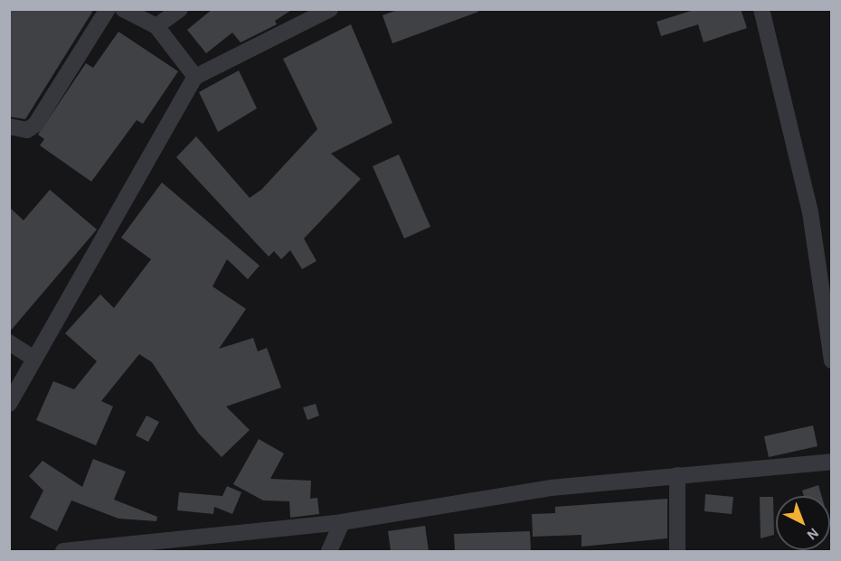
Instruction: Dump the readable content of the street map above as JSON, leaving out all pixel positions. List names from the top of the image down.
{
  "north": "bottom right"
}
